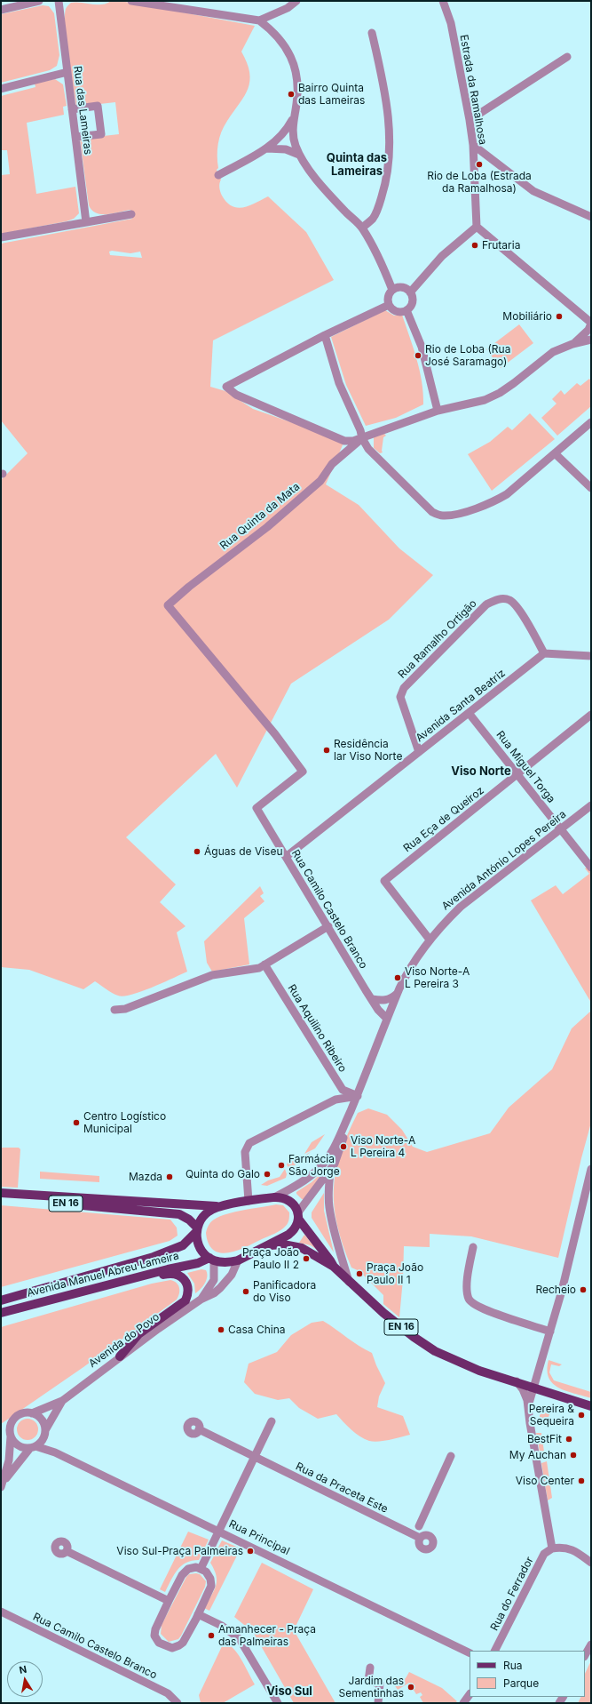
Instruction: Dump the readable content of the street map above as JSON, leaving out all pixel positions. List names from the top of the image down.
{
  "streets": {
    "main road": ["EN 16", "Avenida Manuel Abreu Lameira"],
    "street": [
      "Estrada da Ramalhosa",
      "Rua das Lameiras",
      "Rua Quinta da Mata",
      "Rua Ramalho Ortigão",
      "Avenida Santa Beatriz",
      "Rua Miguel Torga",
      "Rua Eça de Queiroz",
      "Avenida António Lopes Pereira",
      "Rua Camilo Castelo Branco",
      "Rua Aquilino Ribeiro",
      "Avenida do Povo",
      "Rua da Praceta Este",
      "Rua Principal",
      "Rua do Ferrador"
    ]
  },
  "crossings": [
    ["Rua Quinta da Mata", "Rua Camilo Castelo Branco"],
    ["Rua Ramalho Ortigão", "Avenida Santa Beatriz"],
    ["Avenida Santa Beatriz", "Rua Miguel Torga"],
    ["Avenida Santa Beatriz", "Rua Camilo Castelo Branco"],
    ["Rua Miguel Torga", "Rua Eça de Queiroz"],
    ["Rua Miguel Torga", "Avenida António Lopes Pereira"],
    ["Rua Eça de Queiroz", "Avenida António Lopes Pereira"],
    ["Avenida António Lopes Pereira", "Rua Camilo Castelo Branco"],
    ["Avenida António Lopes Pereira", "Rua Aquilino Ribeiro"],
    ["Avenida António Lopes Pereira", "EN 16"],
    ["EN 16", "Avenida Manuel Abreu Lameira"],
    ["EN 16", "Avenida do Povo"],
    ["Avenida Manuel Abreu Lameira", "Avenida do Povo"],
    ["Avenida do Povo", "Rua Principal"]
  ],
  "districts": ["Quinta das Lameiras", "Viso Norte", "Viso Sul"],
  "places": [
    "Bairro Quinta das Lameiras",
    "Rio de Loba (Estrada da Ramalhosa)",
    "Frutaria",
    "Mobiliário",
    "Rio de Loba (Rua José Saramago)",
    "Residência lar Viso Norte",
    "Águas de Viseu",
    "Viso Norte-A L Pereira 3",
    "Centro Logístico Municipal",
    "Viso Norte-A L Pereira 4",
    "Farmácia São Jorge",
    "Quinta do Galo",
    "Mazda",
    "Praça João Paulo II 2",
    "Praça João Paulo II 1",
    "Recheio",
    "Panificadora do Viso",
    "Casa China",
    "Pereira & Sequeira",
    "BestFit",
    "My Auchan",
    "Viso Center",
    "Viso Sul-Praça Palmeiras",
    "Amanhecer - Praça das Palmeiras",
    "Jardim das Sementinhas"
  ],
  "legend": ["Rua", "Parque"],
  "north": "top"
}
